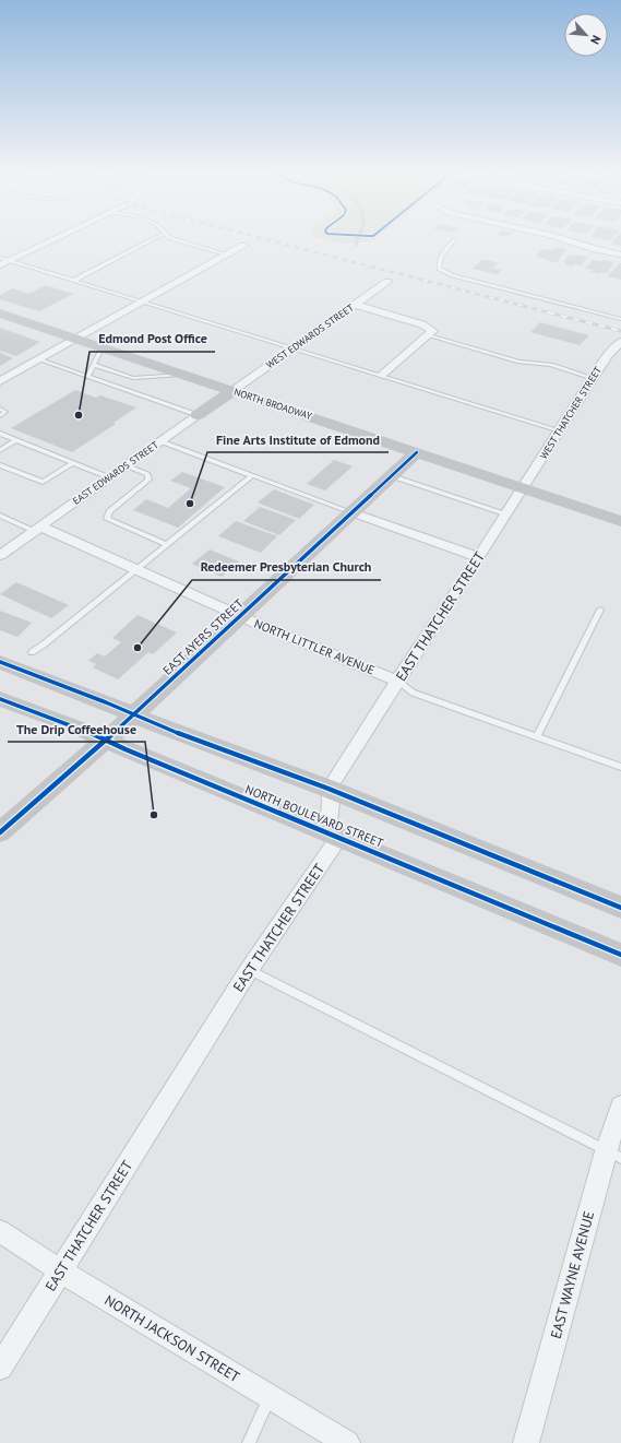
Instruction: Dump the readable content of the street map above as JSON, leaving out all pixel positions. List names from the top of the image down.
{
  "streets": {
    "main road": [
      "NORTH BROADWAY",
      "EAST EDWARDS STREET",
      "EAST AYERS STREET",
      "NORTH BOULEVARD STREET"
    ],
    "street": [
      "WEST EDWARDS STREET",
      "WEST THATCHER STREET",
      "EAST THATCHER STREET",
      "NORTH LITTLER AVENUE",
      "EAST WAYNE AVENUE",
      "NORTH JACKSON STREET"
    ]
  },
  "crossings": [
    ["WEST EDWARDS STREET", "NORTH BROADWAY"],
    ["WEST EDWARDS STREET", "EAST EDWARDS STREET"],
    ["NORTH BROADWAY", "WEST THATCHER STREET"],
    ["NORTH BROADWAY", "EAST EDWARDS STREET"],
    ["NORTH BROADWAY", "EAST THATCHER STREET"],
    ["NORTH BROADWAY", "EAST AYERS STREET"],
    ["WEST THATCHER STREET", "EAST THATCHER STREET"],
    ["EAST EDWARDS STREET", "NORTH LITTLER AVENUE"],
    ["EAST THATCHER STREET", "NORTH LITTLER AVENUE"],
    ["EAST THATCHER STREET", "NORTH BOULEVARD STREET"],
    ["EAST THATCHER STREET", "NORTH JACKSON STREET"],
    ["EAST AYERS STREET", "NORTH LITTLER AVENUE"],
    ["EAST AYERS STREET", "NORTH BOULEVARD STREET"]
  ],
  "places": [
    "Edmond Post Office",
    "Fine Arts Institute of Edmond",
    "Redeemer Presbyterian Church",
    "The Drip Coffeehouse"
  ],
  "north": "bottom right"
}
